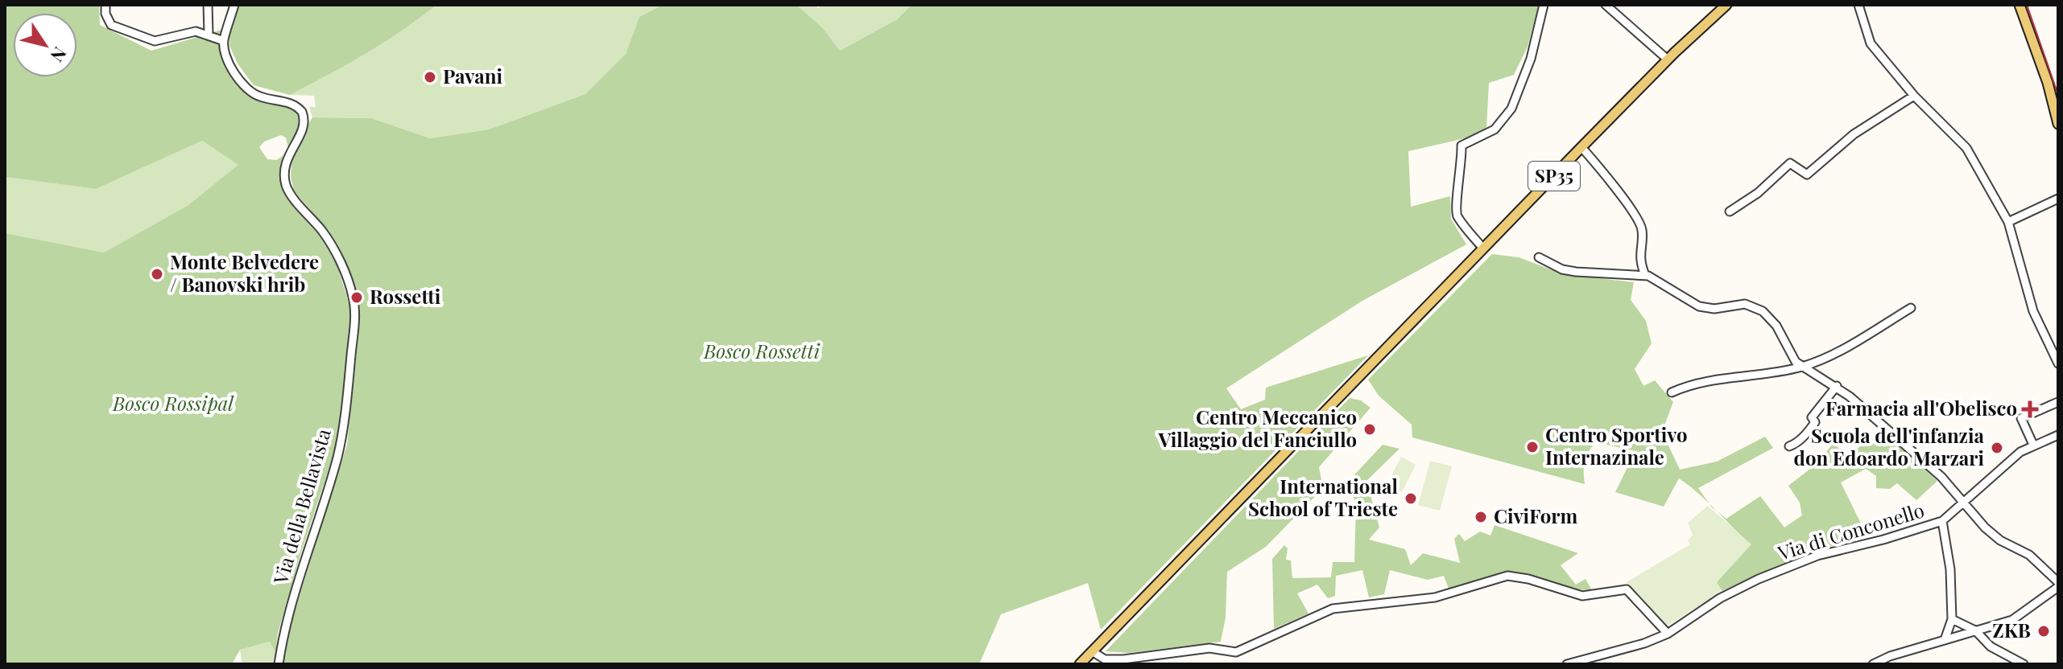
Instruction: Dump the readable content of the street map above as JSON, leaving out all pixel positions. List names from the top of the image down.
{
  "streets": {
    "main road": ["SP35"],
    "street": ["Via della Bellavista", "Via di Conconello"]
  },
  "parks": ["Bosco Rossetti", "Bosco Rossipal"],
  "places": {
    "other": [
      "Pavani",
      "Monte Belvedere / Banovski hrib",
      "Rossetti",
      "Centro Meccanico Villaggio del Fanciullo",
      "Centro Sportivo Internazinale",
      "Scuola dell'infanzia don Edoardo Marzari",
      "International School of Trieste",
      "CiviForm",
      "ZKB"
    ],
    "health": ["Farmacia all'Obelisco"]
  },
  "north": "bottom right"
}
